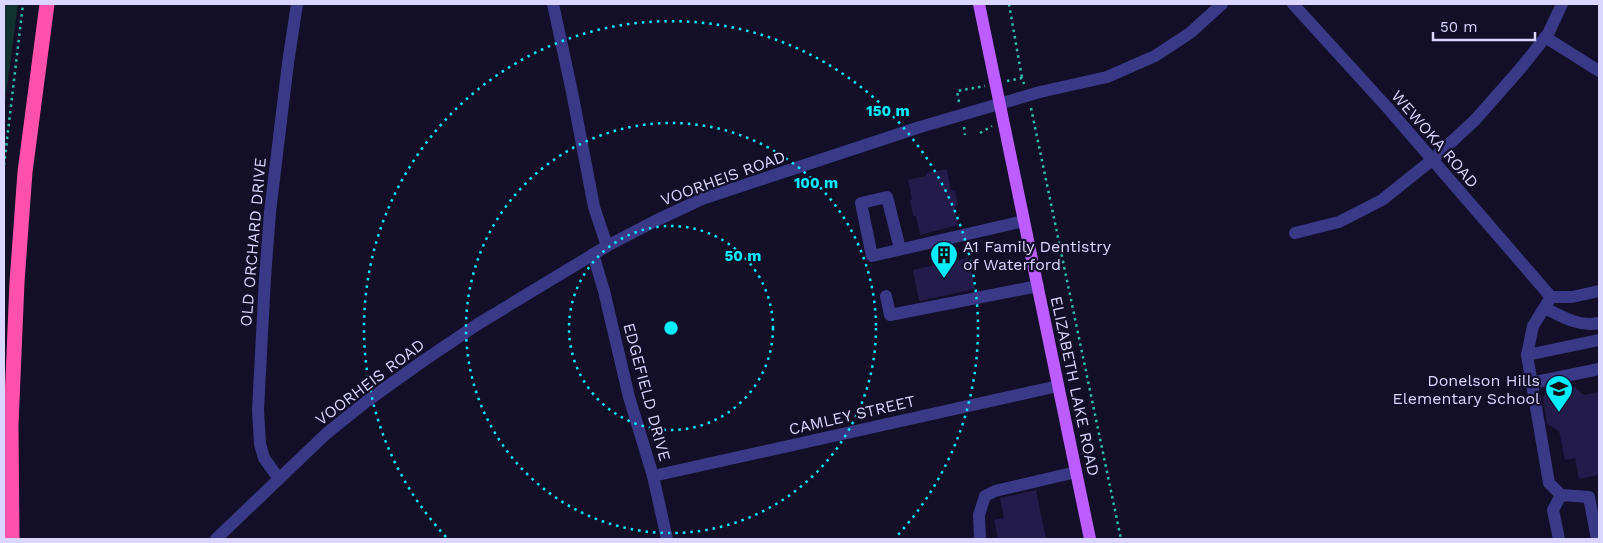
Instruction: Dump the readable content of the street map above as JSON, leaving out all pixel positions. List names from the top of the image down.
{
  "streets": {
    "main road": ["ELIZABETH LAKE ROAD"],
    "street": [
      "WEWOKA ROAD",
      "VOORHEIS ROAD",
      "OLD ORCHARD DRIVE",
      "EDGEFIELD DRIVE",
      "CAMLEY STREET"
    ]
  },
  "crossings": [
    ["VOORHEIS ROAD", "OLD ORCHARD DRIVE"],
    ["VOORHEIS ROAD", "ELIZABETH LAKE ROAD"],
    ["VOORHEIS ROAD", "EDGEFIELD DRIVE"],
    ["ELIZABETH LAKE ROAD", "CAMLEY STREET"],
    ["EDGEFIELD DRIVE", "CAMLEY STREET"]
  ],
  "places": {
    "building": ["A1 Family Dentistry of Waterford"],
    "school or university": ["Donelson Hills Elementary School"]
  },
  "scale_bar": "50 m",
  "rings": ["150 m", "100 m", "50 m"]
}
